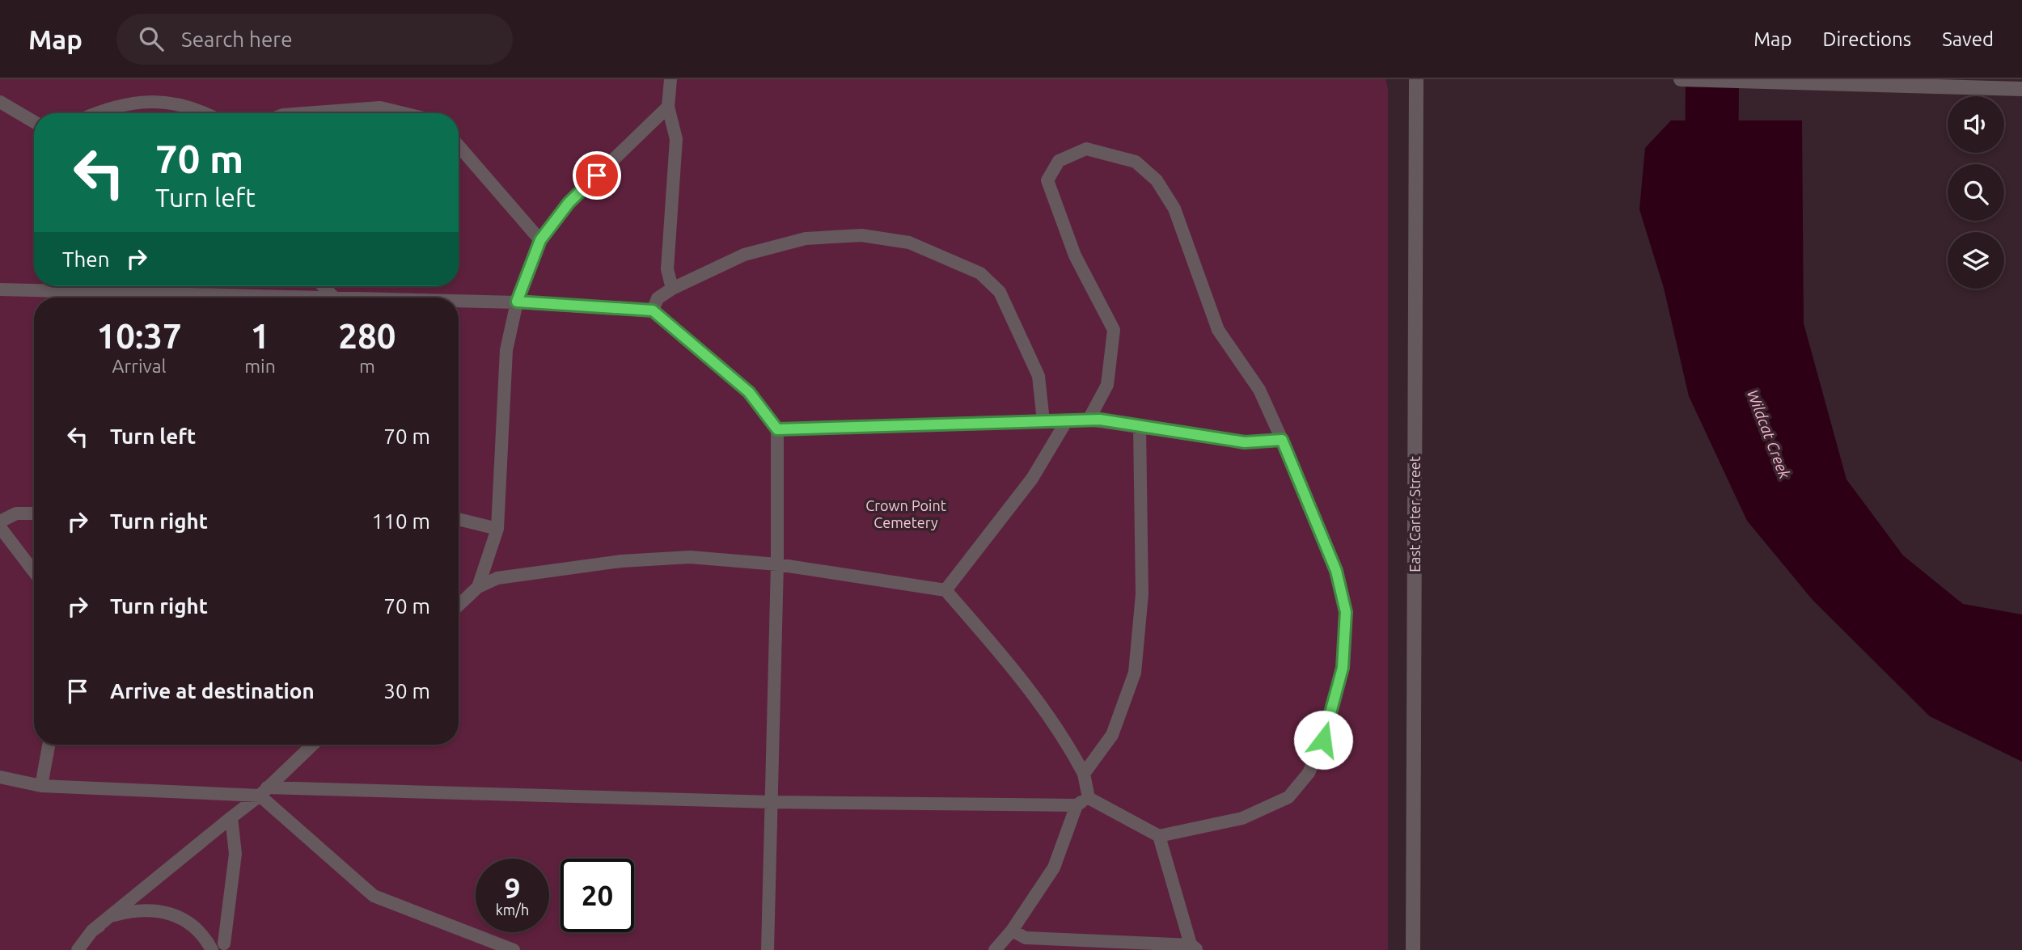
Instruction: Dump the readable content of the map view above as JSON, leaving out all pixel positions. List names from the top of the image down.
{
  "streets": {
    "street": ["East Carter Street"]
  },
  "water": ["Wildcat Creek"],
  "parks": ["Crown Point Cemetery"],
  "page": {
    "header": "Map",
    "search": "Search here",
    "nav": ["Map", "Directions", "Saved"],
    "turn": ["70 m", "Turn left"],
    "then": "Then",
    "eta": [
      "10:37",
      "Arrival",
      "1",
      "min",
      "280",
      "m"
    ],
    "list": [
      {
        "name": "Turn left",
        "value": "70 m"
      },
      {
        "name": "Turn right",
        "value": "110 m"
      },
      {
        "name": "Turn right",
        "value": "70 m"
      },
      {
        "name": "Arrive at destination",
        "value": "30 m"
      }
    ],
    "speed": "9 km/h",
    "limit": "20"
  }
}
